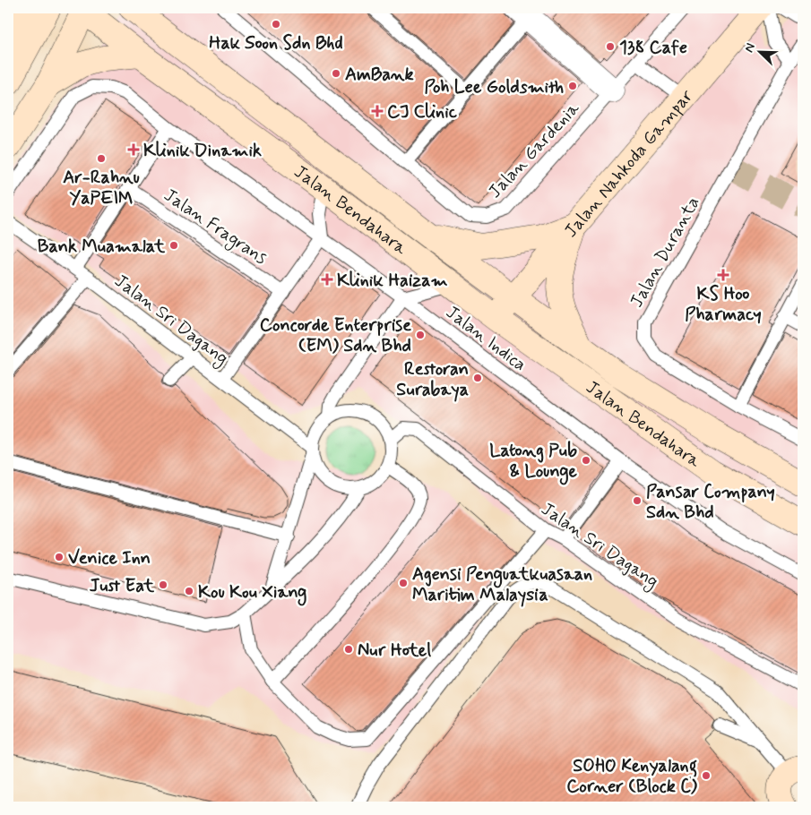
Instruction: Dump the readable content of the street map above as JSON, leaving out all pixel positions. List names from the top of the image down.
{
  "streets": {
    "street": ["Jalan Nahkoda Gampar", "Jalan Bendahara"],
    "lane": [
      "Jalan Gardenia",
      "Jalan Fragrans",
      "Jalan Duranta",
      "Jalan Sri Dagang",
      "Jalan Indica"
    ]
  },
  "crossings": [
    ["Jalan Nahkoda Gampar", "Jalan Bendahara"]
  ],
  "places": {
    "other": [
      "Hak Soon Sdn Bhd",
      "138 Cafe",
      "AmBank",
      "Poh Lee Goldsmith",
      "Ar-Rahnu YaPEIM",
      "Bank Muamalat",
      "Concorde Enterprise (EM) Sdn Bhd",
      "Restoran Surabaya",
      "Latong Pub & Lounge",
      "Pansar Company Sdn Bhd",
      "Venice Inn",
      "Agensi Penguatkuasaan Maritim Malaysia",
      "Just Eat",
      "Kou Kou Xiang",
      "Nur Hotel",
      "SOHO Kenyalang Corner (Block C)"
    ],
    "health": [
      "CJ Clinic",
      "Klinik Dinamik",
      "KS Hoo Pharmacy",
      "Klinik Haizam"
    ]
  },
  "north": "top left"
}
